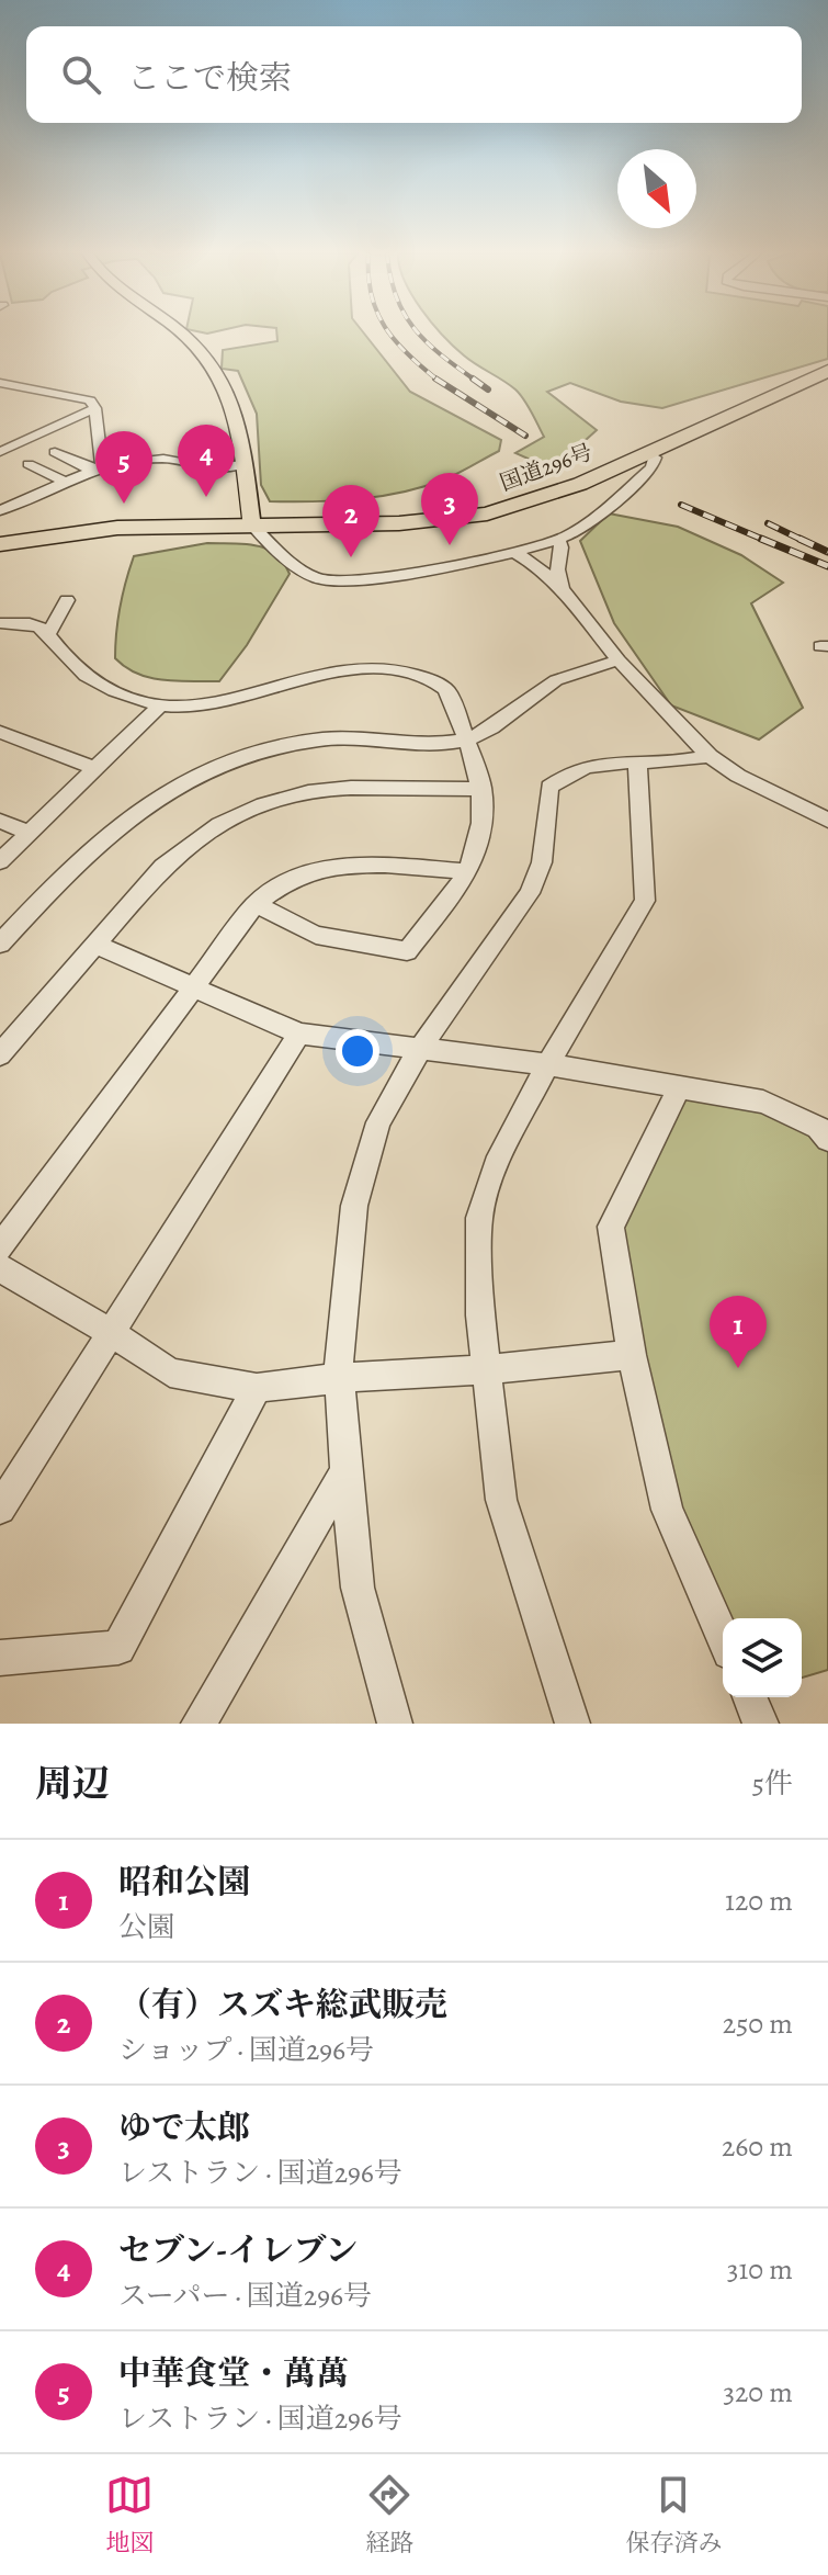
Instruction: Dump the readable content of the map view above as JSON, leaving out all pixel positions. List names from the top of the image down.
{
  "streets": {
    "highway": ["国道296号"]
  },
  "north": "bottom right",
  "page": {
    "search": "ここで検索",
    "pins": [
      "4",
      "5",
      "3",
      "2",
      "1"
    ],
    "heading": ["周辺", "5件"],
    "list": [
      {
        "mark": "1",
        "name": "昭和公園",
        "note": "公園",
        "value": "120 m"
      },
      {
        "mark": "2",
        "name": "（有）スズキ総武販売",
        "note": "ショップ · 国道296号",
        "value": "250 m"
      },
      {
        "mark": "3",
        "name": "ゆで太郎",
        "note": "レストラン · 国道296号",
        "value": "260 m"
      },
      {
        "mark": "4",
        "name": "セブン-イレブン",
        "note": "スーパー · 国道296号",
        "value": "310 m"
      },
      {
        "mark": "5",
        "name": "中華食堂・萬萬",
        "note": "レストラン · 国道296号",
        "value": "320 m"
      }
    ],
    "nav": ["地図", "経路", "保存済み"]
  }
}
